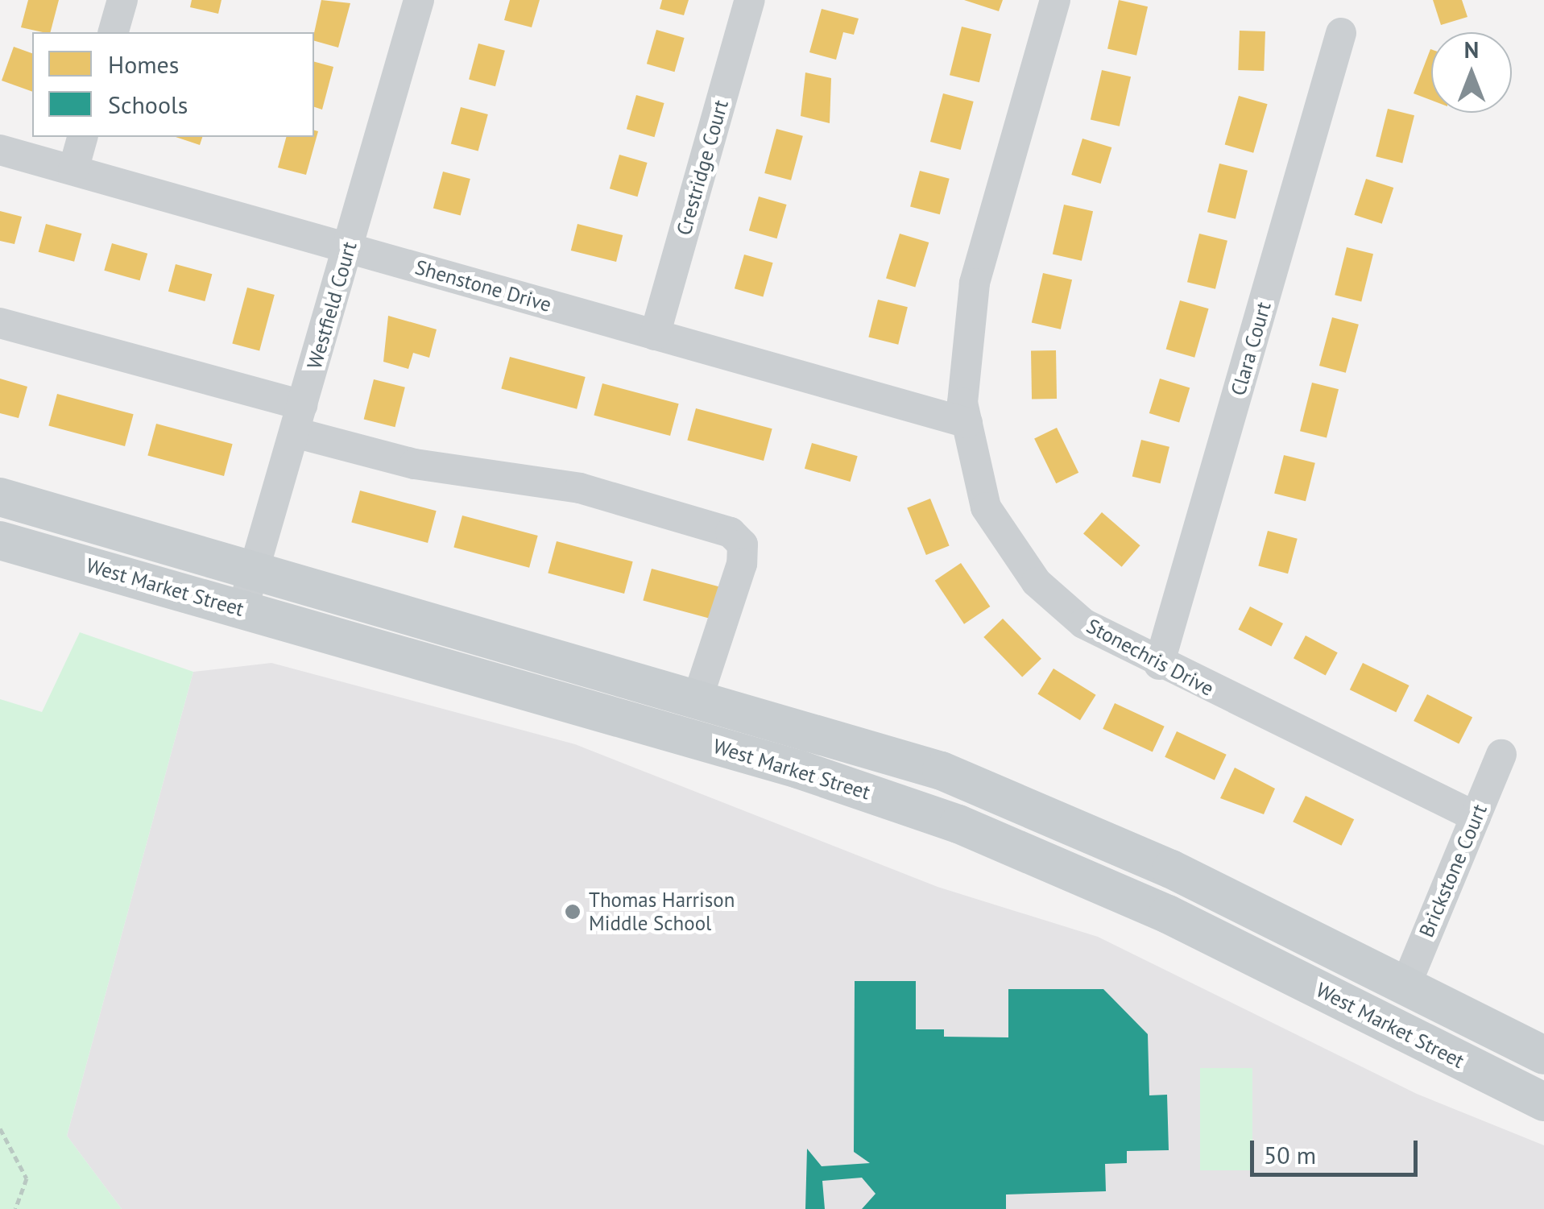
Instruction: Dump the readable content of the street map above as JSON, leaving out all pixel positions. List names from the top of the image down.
{
  "streets": {
    "main road": ["West Market Street"],
    "street": [
      "Crestridge Court",
      "Shenstone Drive",
      "Westfield Court",
      "Clara Court",
      "Stonechris Drive",
      "Brickstone Court"
    ]
  },
  "crossings": [
    ["Crestridge Court", "Shenstone Drive"],
    ["Shenstone Drive", "Westfield Court"],
    ["Shenstone Drive", "Stonechris Drive"],
    ["Westfield Court", "West Market Street"],
    ["Clara Court", "Stonechris Drive"],
    ["West Market Street", "Brickstone Court"],
    ["Stonechris Drive", "Brickstone Court"]
  ],
  "places": ["Thomas Harrison Middle School"],
  "legend": ["Homes", "Schools"],
  "scale_bar": "50 m",
  "north": "top"
}
